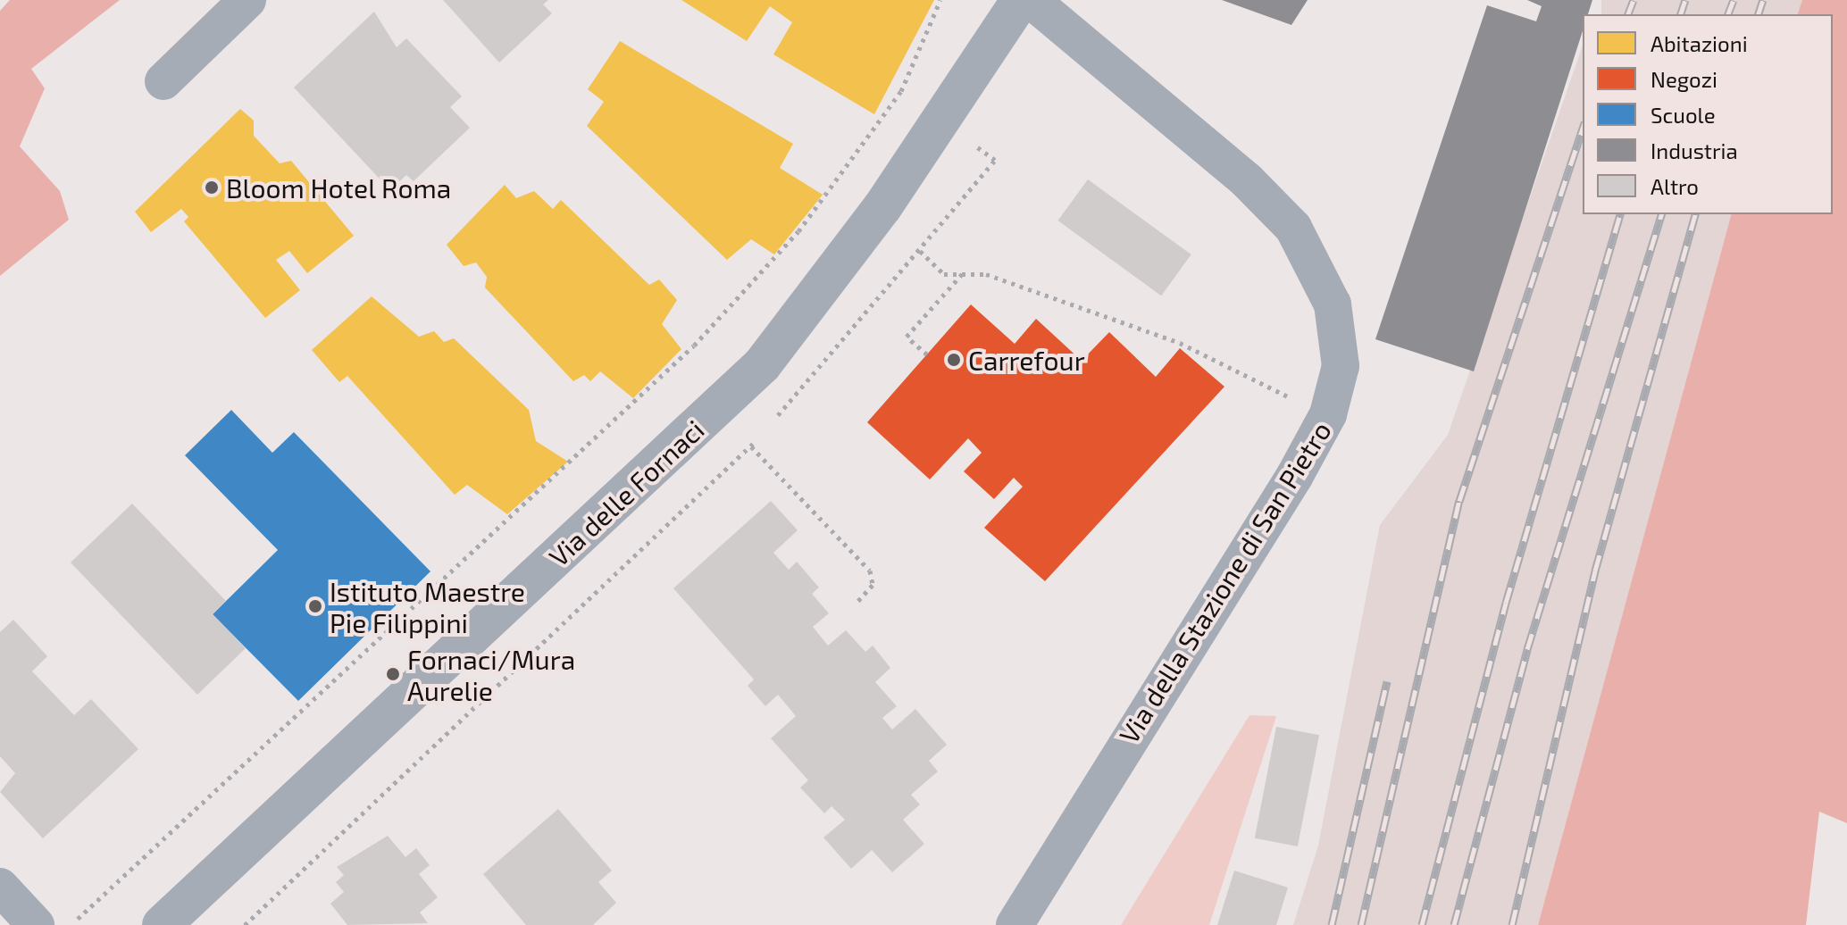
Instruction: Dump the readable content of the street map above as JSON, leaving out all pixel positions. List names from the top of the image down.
{
  "streets": {
    "street": ["Via delle Fornaci", "Via della Stazione di San Pietro"]
  },
  "places": [
    "Bloom Hotel Roma",
    "Carrefour",
    "Istituto Maestre Pie Filippini",
    "Fornaci/Mura Aurelie"
  ],
  "legend": [
    "Abitazioni",
    "Negozi",
    "Scuole",
    "Industria",
    "Altro"
  ]
}
